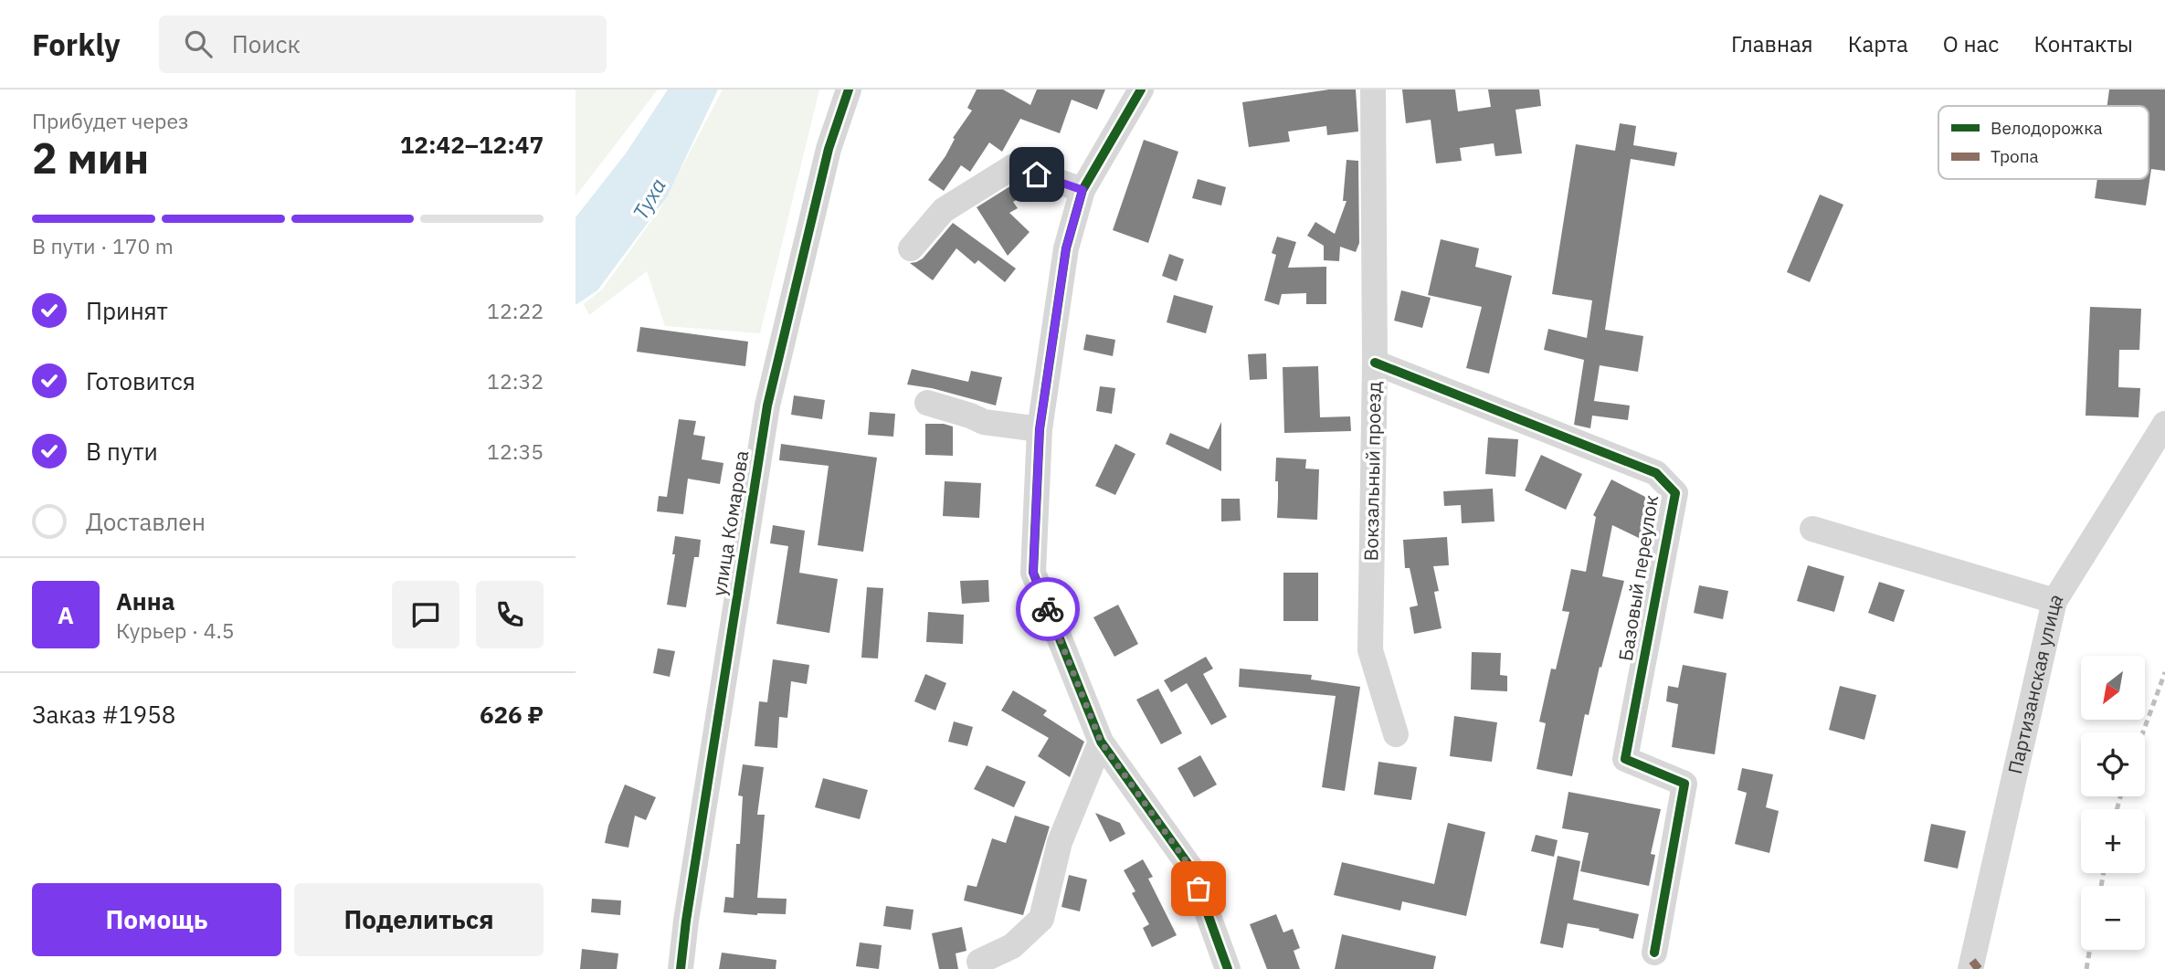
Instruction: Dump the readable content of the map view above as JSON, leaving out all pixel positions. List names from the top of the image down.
{
  "streets": {
    "street": [
      "Вокзальный проезд",
      "улица Комарова",
      "Базовый переулок",
      "Партизанская улица"
    ]
  },
  "crossings": [
    ["Вокзальный проезд", "Базовый переулок"]
  ],
  "water": ["Туха"],
  "legend": ["Велодорожка", "Тропа"],
  "north": "bottom left",
  "page": {
    "header": "Forkly",
    "search": "Поиск",
    "nav": [
      "Главная",
      "Карта",
      "О нас",
      "Контакты"
    ],
    "heading": ["2 мин", "Прибудет через", "12:42–12:47"],
    "panel": [
      "Анна",
      "Курьер · 4.5",
      "Заказ #1958",
      "626 ₽"
    ],
    "bar": "В пути · 170 m",
    "list": [
      ["Принят", "12:22"],
      ["Готовится", "12:32"],
      ["В пути", "12:35"],
      "Доставлен"
    ],
    "round": "А",
    "map_buttons": ["+", "−"],
    "buttons": ["Помощь", "Поделиться"]
  }
}
